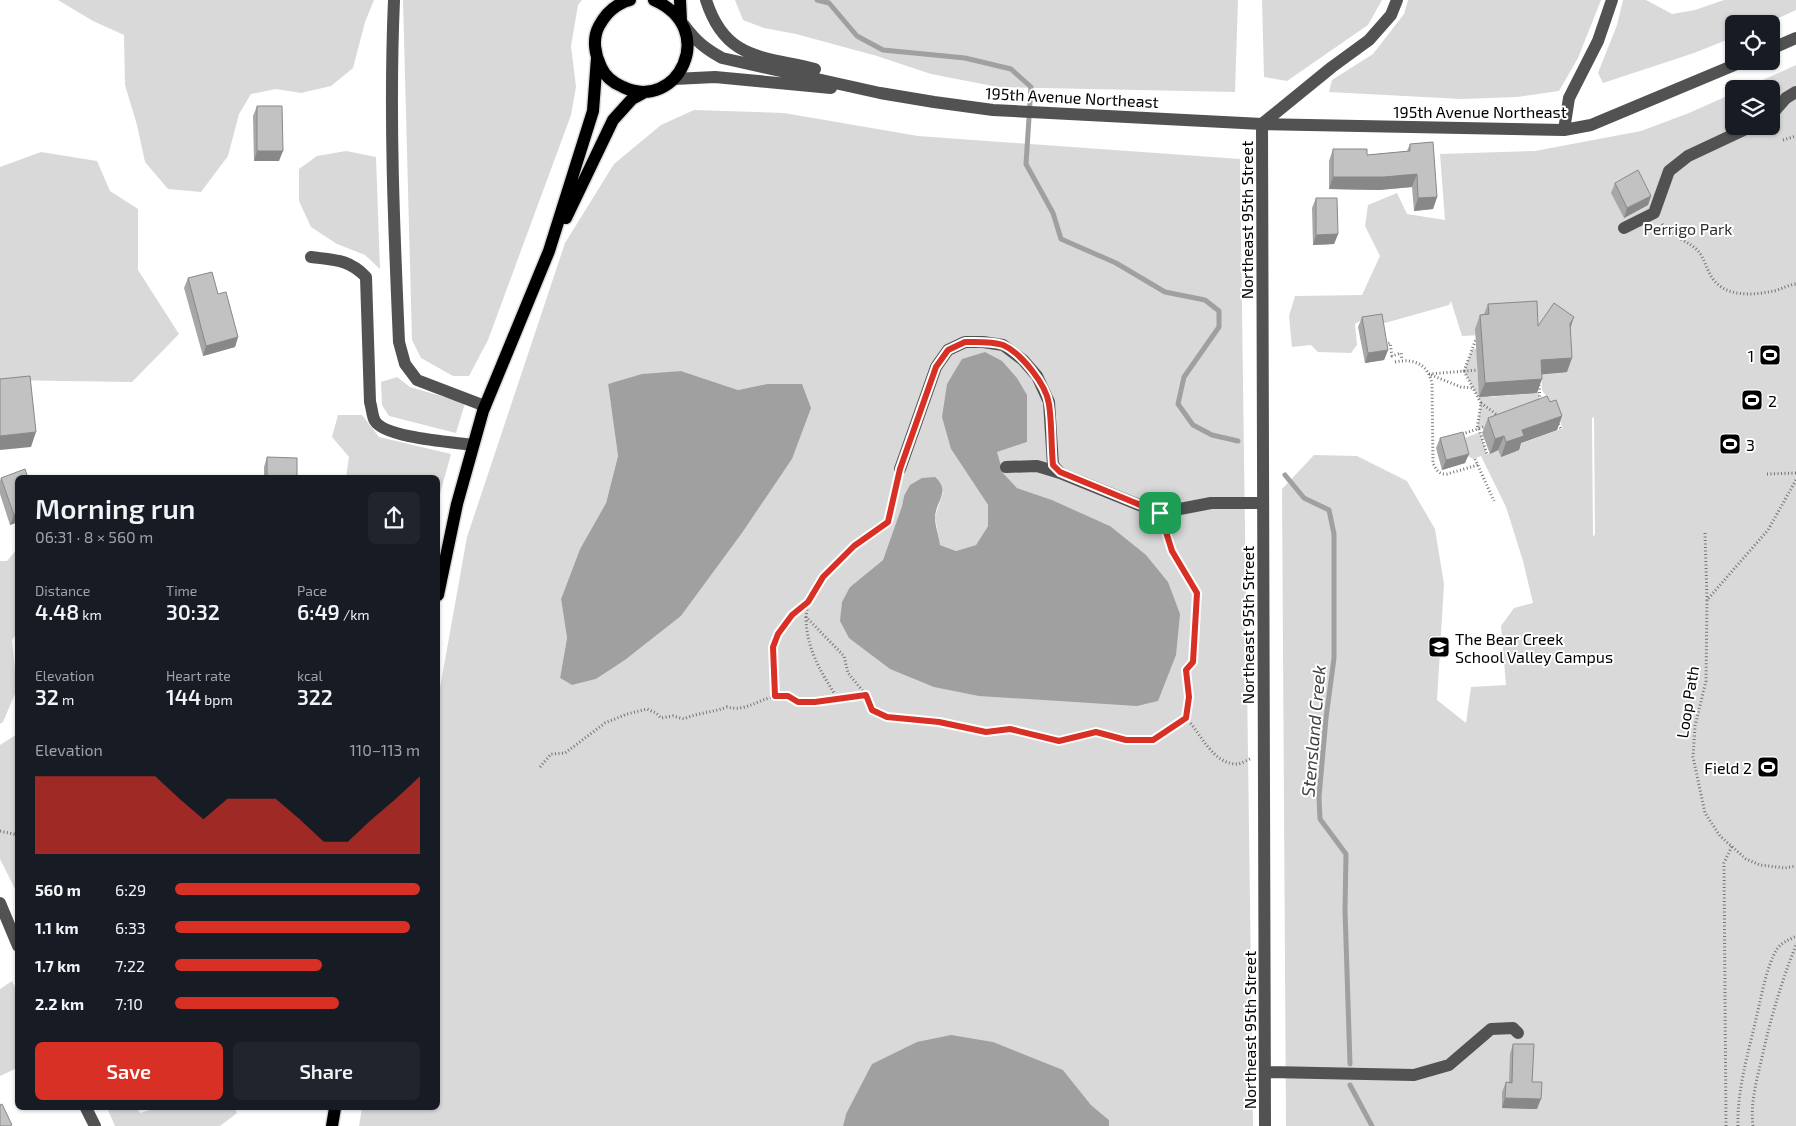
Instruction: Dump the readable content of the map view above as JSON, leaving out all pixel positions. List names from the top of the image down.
{
  "streets": {
    "street": ["195th Avenue Northeast", "Northeast 95th Street"],
    "path": ["Loop Path"]
  },
  "crossings": [
    ["195th Avenue Northeast", "Northeast 95th Street"]
  ],
  "water": ["Stensland Creek"],
  "parks": ["Perrigo Park"],
  "places": {
    "sports": [
      "1",
      "2",
      "3",
      "Field 2"
    ],
    "school or university": ["The Bear Creek School Valley Campus"]
  },
  "page": {
    "heading": ["Morning run", "06:31 · 8 × 560 m"],
    "stats": [
      ["Distance", "4.48 km"],
      ["Time", "30:32"],
      ["Pace", "6:49 /km"],
      ["Elevation", "32 m"],
      ["Heart rate", "144 bpm"],
      ["kcal", "322"]
    ],
    "chart": ["Elevation", "110–113 m"],
    "list": [
      {
        "name": "560 m",
        "note": "6:29"
      },
      {
        "name": "1.1 km",
        "note": "6:33"
      },
      {
        "name": "1.7 km",
        "note": "7:22"
      },
      {
        "name": "2.2 km",
        "note": "7:10"
      }
    ],
    "buttons": ["Save", "Share"]
  }
}
